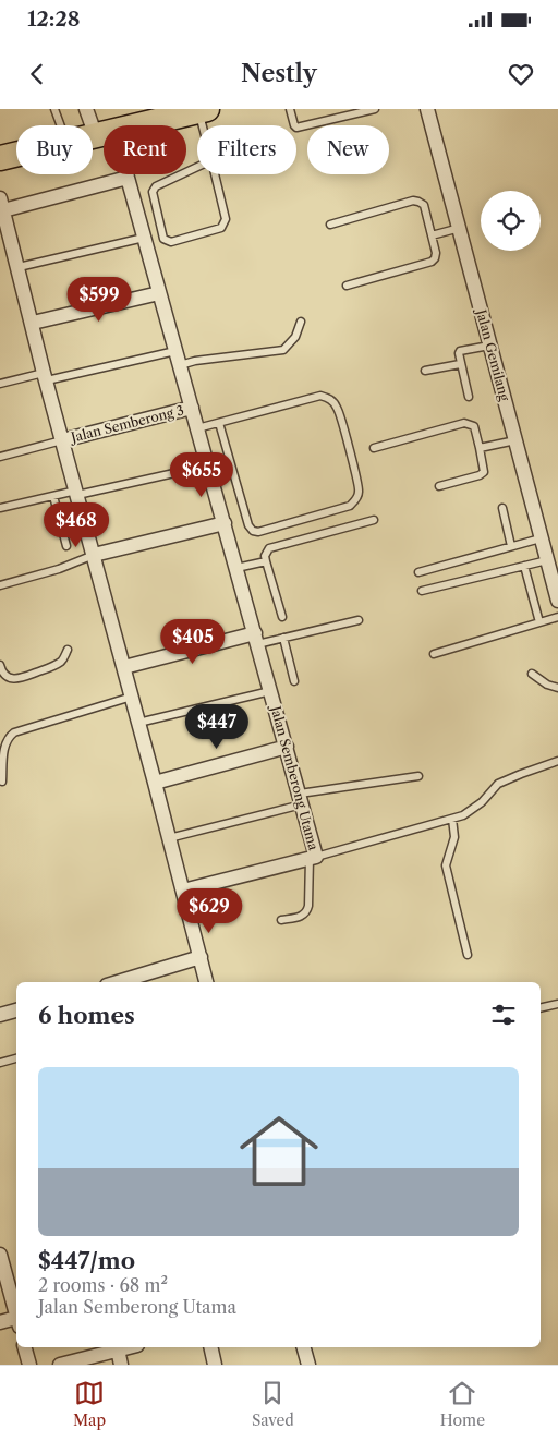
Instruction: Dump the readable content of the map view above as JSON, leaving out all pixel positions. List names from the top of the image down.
{
  "streets": {
    "street": ["Jalan Gemilang", "Jalan Semberong 3", "Jalan Semberong Utama"]
  },
  "crossings": [
    ["Jalan Semberong 3", "Jalan Semberong Utama"]
  ],
  "page": {
    "status": "12:28",
    "header": "Nestly",
    "chip": [
      "Buy",
      "Rent",
      "Filters",
      "New"
    ],
    "price": [
      "$599",
      "$655",
      "$468",
      "$405",
      "$447",
      "$629"
    ],
    "heading": "6 homes",
    "list": [
      {
        "name": "$447/mo",
        "note": "2 rooms · 68 m² · Jalan Semberong Utama"
      }
    ],
    "tabs": ["Map", "Saved", "Home"]
  }
}
